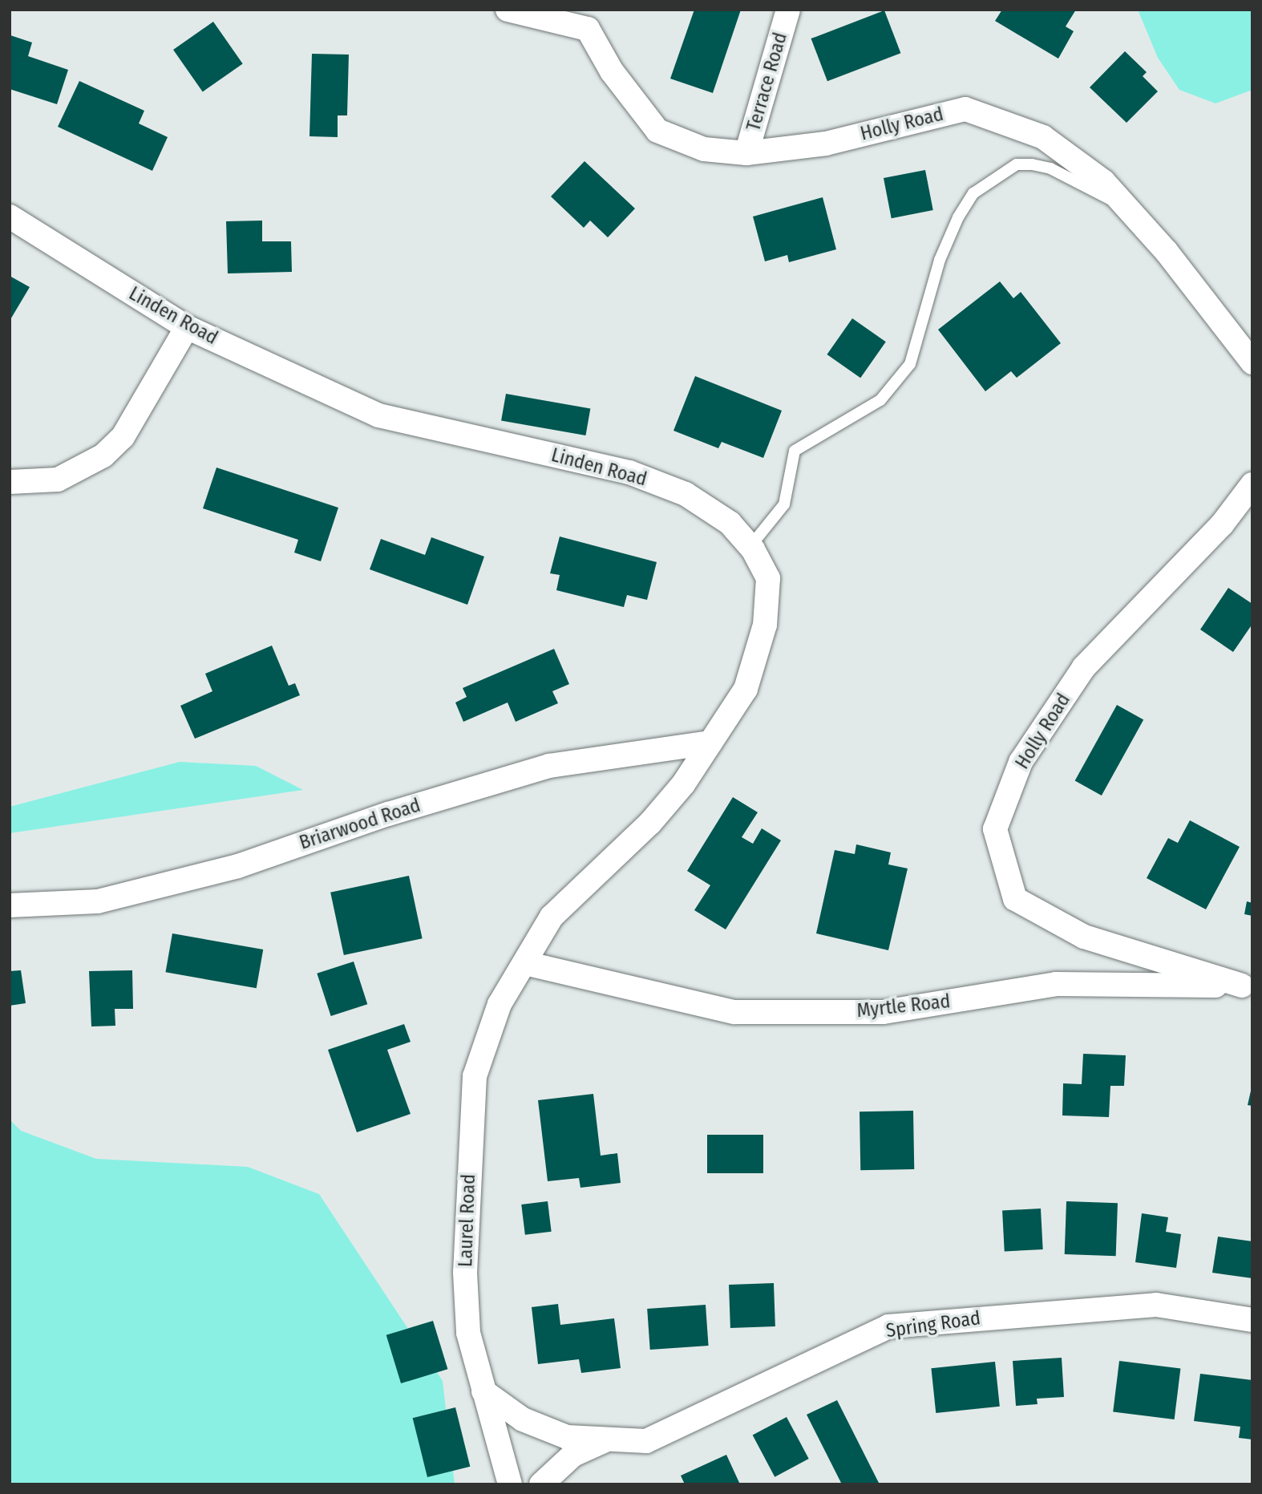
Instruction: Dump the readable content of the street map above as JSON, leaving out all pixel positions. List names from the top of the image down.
{
  "streets": {
    "street": [
      "Terrace Road",
      "Holly Road",
      "Linden Road",
      "Briarwood Road",
      "Myrtle Road",
      "Laurel Road",
      "Spring Road"
    ]
  },
  "crossings": [
    ["Terrace Road", "Holly Road"],
    ["Holly Road", "Myrtle Road"],
    ["Linden Road", "Briarwood Road"],
    ["Linden Road", "Myrtle Road"],
    ["Linden Road", "Laurel Road"],
    ["Myrtle Road", "Laurel Road"],
    ["Laurel Road", "Spring Road"]
  ]
}
